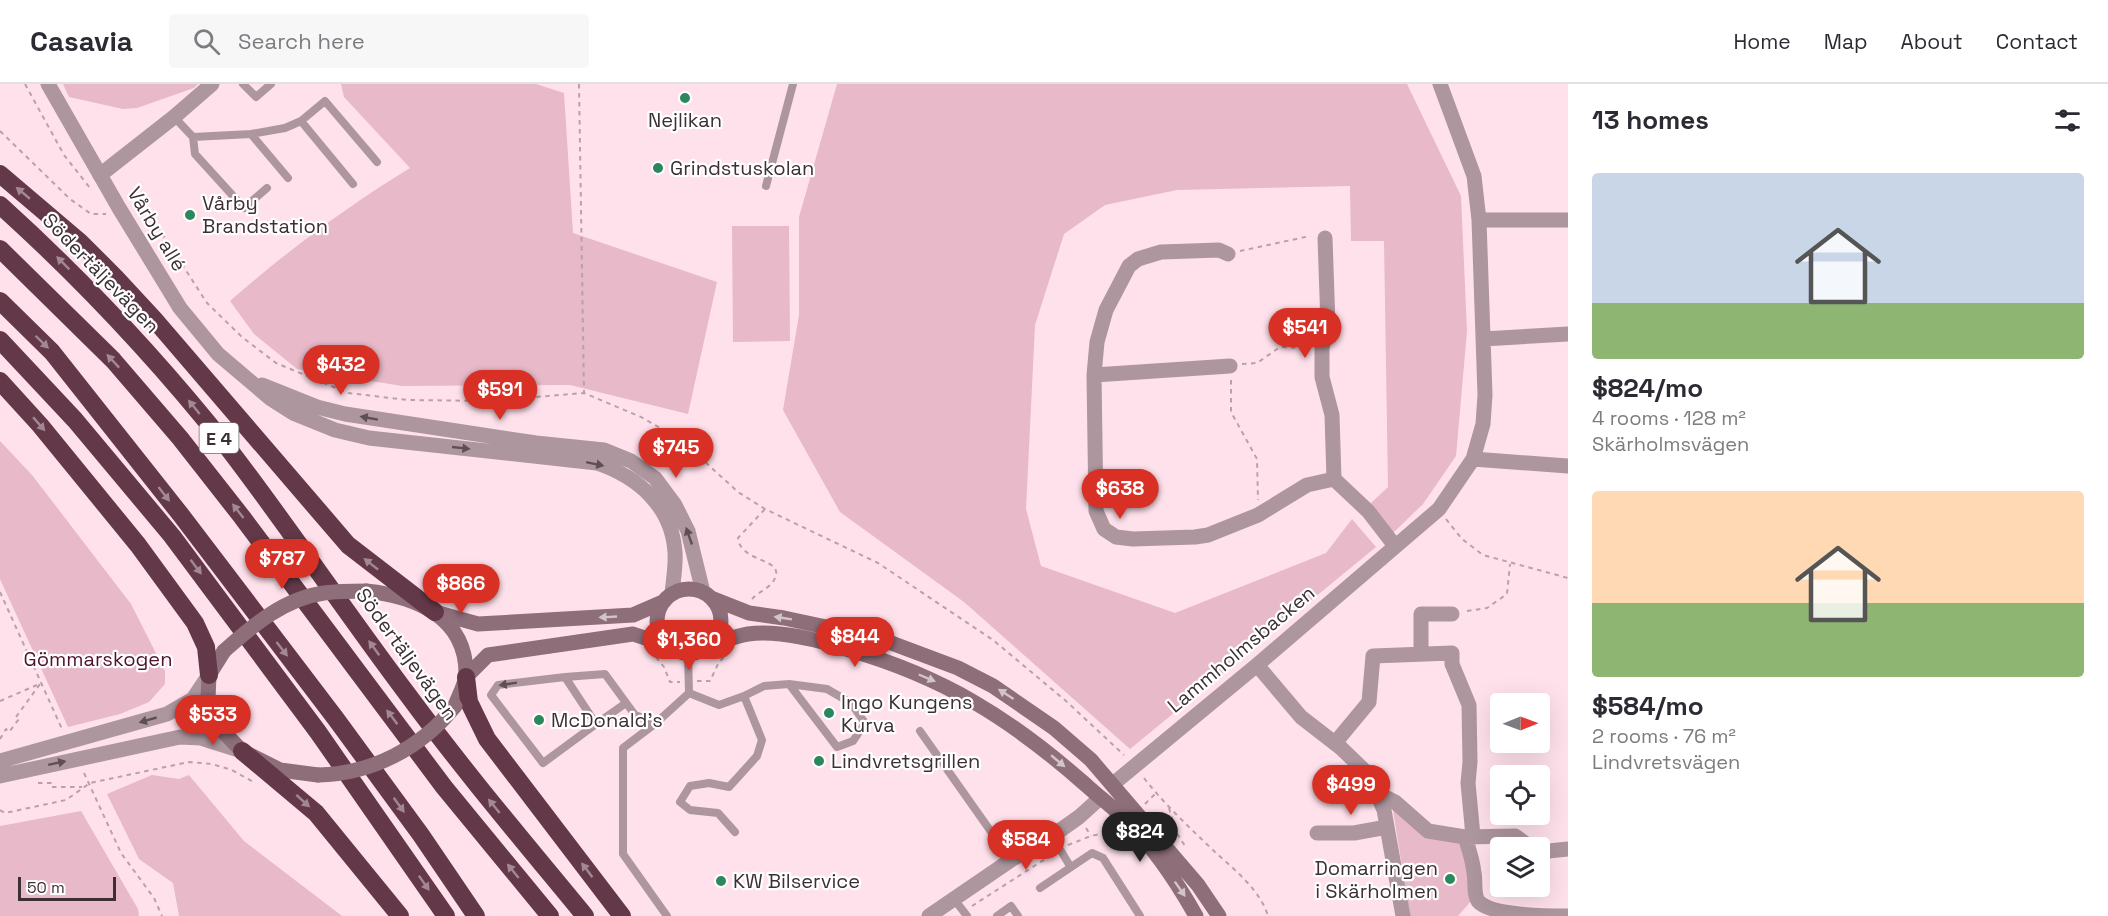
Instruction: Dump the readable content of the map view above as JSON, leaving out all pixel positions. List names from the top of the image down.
{
  "streets": {
    "highway": ["Södertäljevägen", "E 4"],
    "street": ["Vårby allé", "Lammholmsbacken"]
  },
  "parks": ["Gömmarskogen"],
  "places": [
    "Nejlikan",
    "Grindstuskolan",
    "Vårby Brandstation",
    "Ingo Kungens Kurva",
    "McDonald's",
    "Lindvretsgrillen",
    "Domarringen i Skärholmen",
    "KW Bilservice"
  ],
  "scale_bar": "50 m",
  "north": "right",
  "page": {
    "header": "Casavia",
    "search": "Search here",
    "nav": [
      "Home",
      "Map",
      "About",
      "Contact"
    ],
    "heading": "13 homes",
    "list": [
      {
        "name": "$824/mo",
        "note": "4 rooms · 128 m² · Skärholmsvägen"
      },
      {
        "name": "$584/mo",
        "note": "2 rooms · 76 m² · Lindvretsvägen"
      }
    ],
    "price": [
      "$541",
      "$432",
      "$591",
      "$745",
      "$638",
      "$787",
      "$866",
      "$844",
      "$1,360",
      "$533",
      "$499",
      "$824",
      "$584"
    ],
    "scale": "50 m"
  }
}
